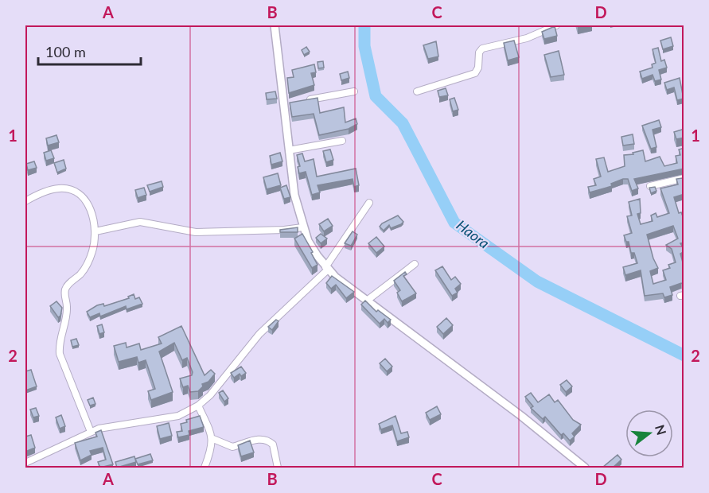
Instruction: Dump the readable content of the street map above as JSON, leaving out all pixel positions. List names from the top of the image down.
{
  "water": ["Haora"],
  "scale_bar": "100 m",
  "north": "right",
  "grid": {
    "columns": [
      "A",
      "B",
      "C",
      "D"
    ],
    "rows": ["1", "2"]
  }
}
